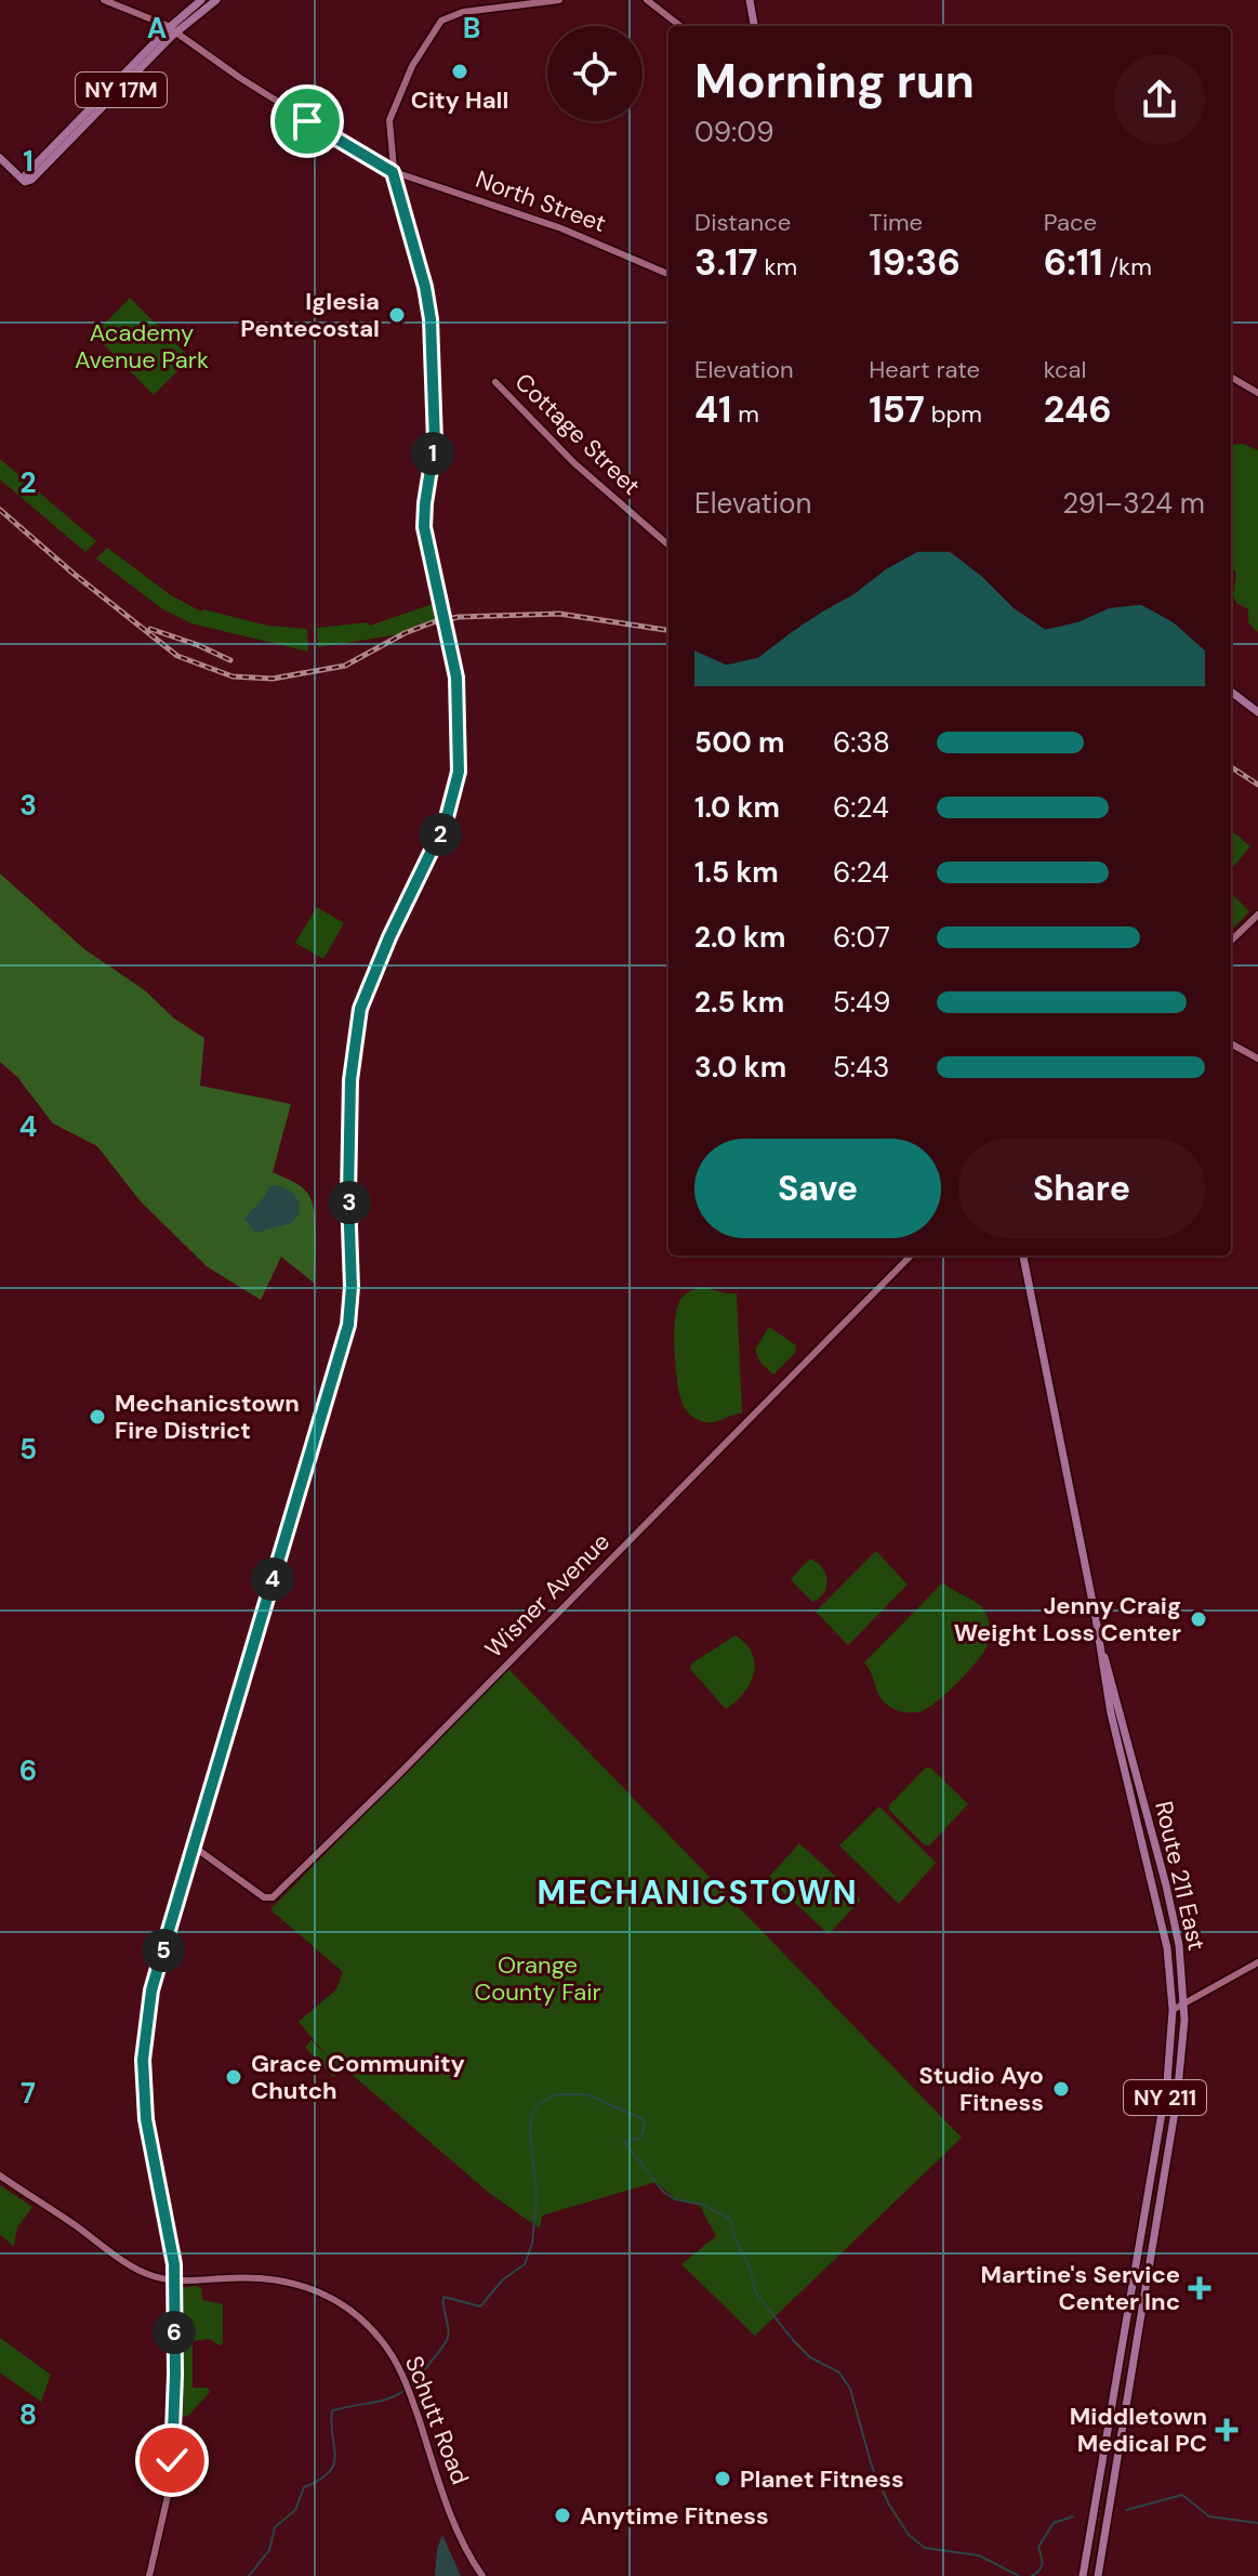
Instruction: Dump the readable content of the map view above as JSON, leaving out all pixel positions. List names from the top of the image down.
{
  "streets": {
    "main road": [
      "NY 17M",
      "North Street",
      "Cottage Street",
      "Wisner Avenue",
      "Route 211 East",
      "NY 211",
      "Schutt Road"
    ]
  },
  "crossings": [
    ["NY 17M", "North Street"]
  ],
  "districts": ["MECHANICSTOWN"],
  "parks": ["Academy Avenue Park", "Orange County Fair"],
  "places": {
    "other": [
      "City Hall",
      "Iglesia Pentecostal",
      "Mechanicstown Fire District",
      "Jenny Craig Weight Loss Center",
      "Grace Community Chutch",
      "Studio Ayo Fitness",
      "Planet Fitness",
      "Anytime Fitness"
    ],
    "health": ["Martine's Service Center Inc", "Middletown Medical PC"]
  },
  "page": {
    "heading": ["Morning run", "09:09"],
    "stats": [
      ["Distance", "3.17 km"],
      ["Time", "19:36"],
      ["Pace", "6:11 /km"],
      ["Elevation", "41 m"],
      ["Heart rate", "157 bpm"],
      ["kcal", "246"]
    ],
    "pins": [
      "1",
      "2",
      "3",
      "4",
      "5",
      "6"
    ],
    "chart": ["Elevation", "291–324 m"],
    "list": [
      {
        "name": "500 m",
        "note": "6:38"
      },
      {
        "name": "1.0 km",
        "note": "6:24"
      },
      {
        "name": "1.5 km",
        "note": "6:24"
      },
      {
        "name": "2.0 km",
        "note": "6:07"
      },
      {
        "name": "2.5 km",
        "note": "5:49"
      },
      {
        "name": "3.0 km",
        "note": "5:43"
      }
    ],
    "buttons": ["Save", "Share"]
  },
  "grid": {
    "columns": ["A", "B"],
    "rows": [
      "1",
      "2",
      "3",
      "4",
      "5",
      "6",
      "7",
      "8"
    ]
  }
}
